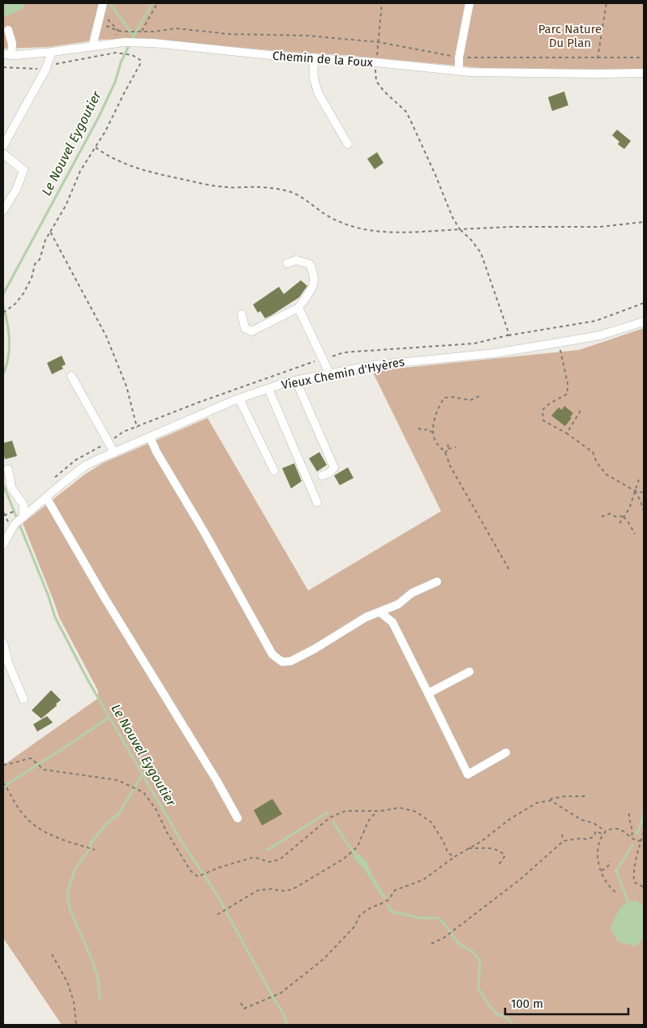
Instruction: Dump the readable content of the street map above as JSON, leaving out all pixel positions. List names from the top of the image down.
{
  "streets": {
    "street": ["Chemin de la Foux", "Vieux Chemin d'Hyères"]
  },
  "water": ["Le Nouvel Eygoutier"],
  "parks": ["Parc Nature Du Plan"],
  "scale_bar": "100 m"
}
